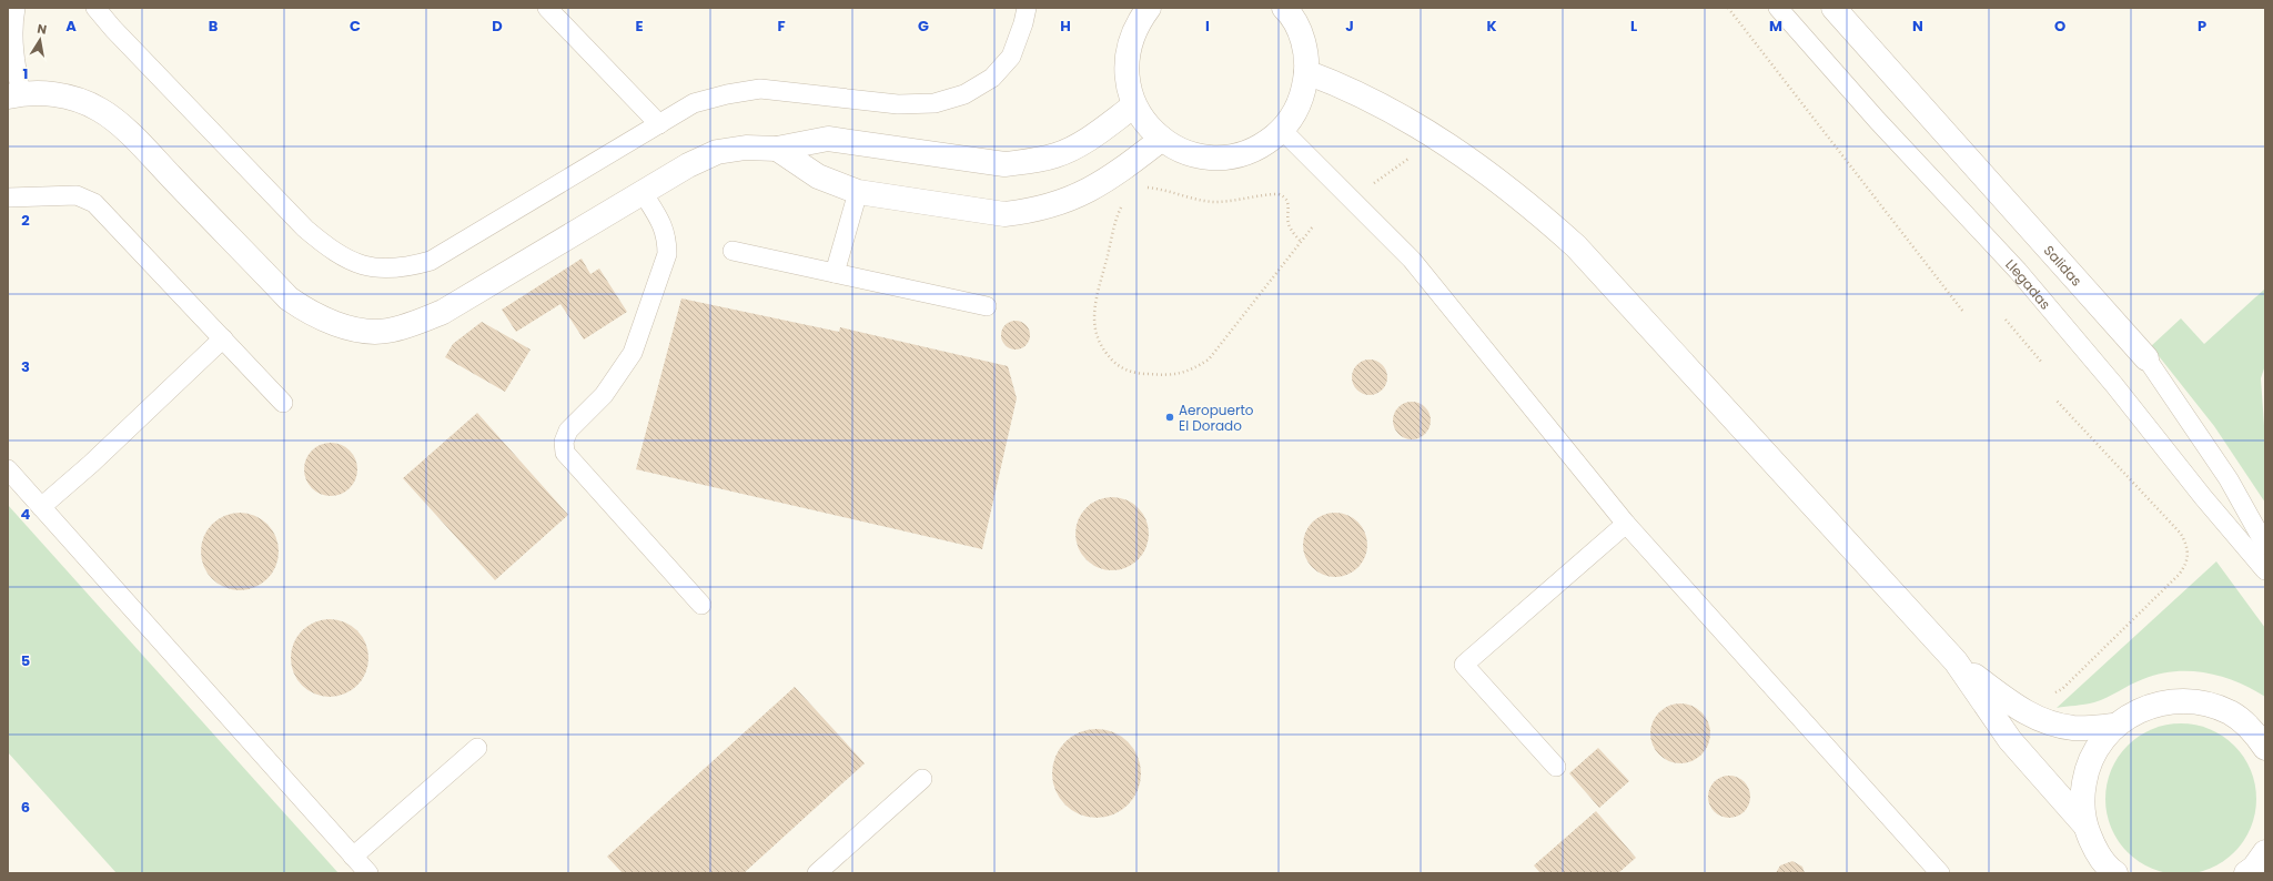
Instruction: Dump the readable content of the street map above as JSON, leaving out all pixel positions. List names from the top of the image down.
{
  "streets": {
    "street": ["Salidas"],
    "lane": ["Llegadas"]
  },
  "places": ["Aeropuerto El Dorado"],
  "north": "top",
  "grid": {
    "columns": [
      "A",
      "B",
      "C",
      "D",
      "E",
      "F",
      "G",
      "H",
      "I",
      "J",
      "K",
      "L",
      "M",
      "N",
      "O",
      "P"
    ],
    "rows": [
      "1",
      "2",
      "3",
      "4",
      "5",
      "6"
    ]
  }
}
